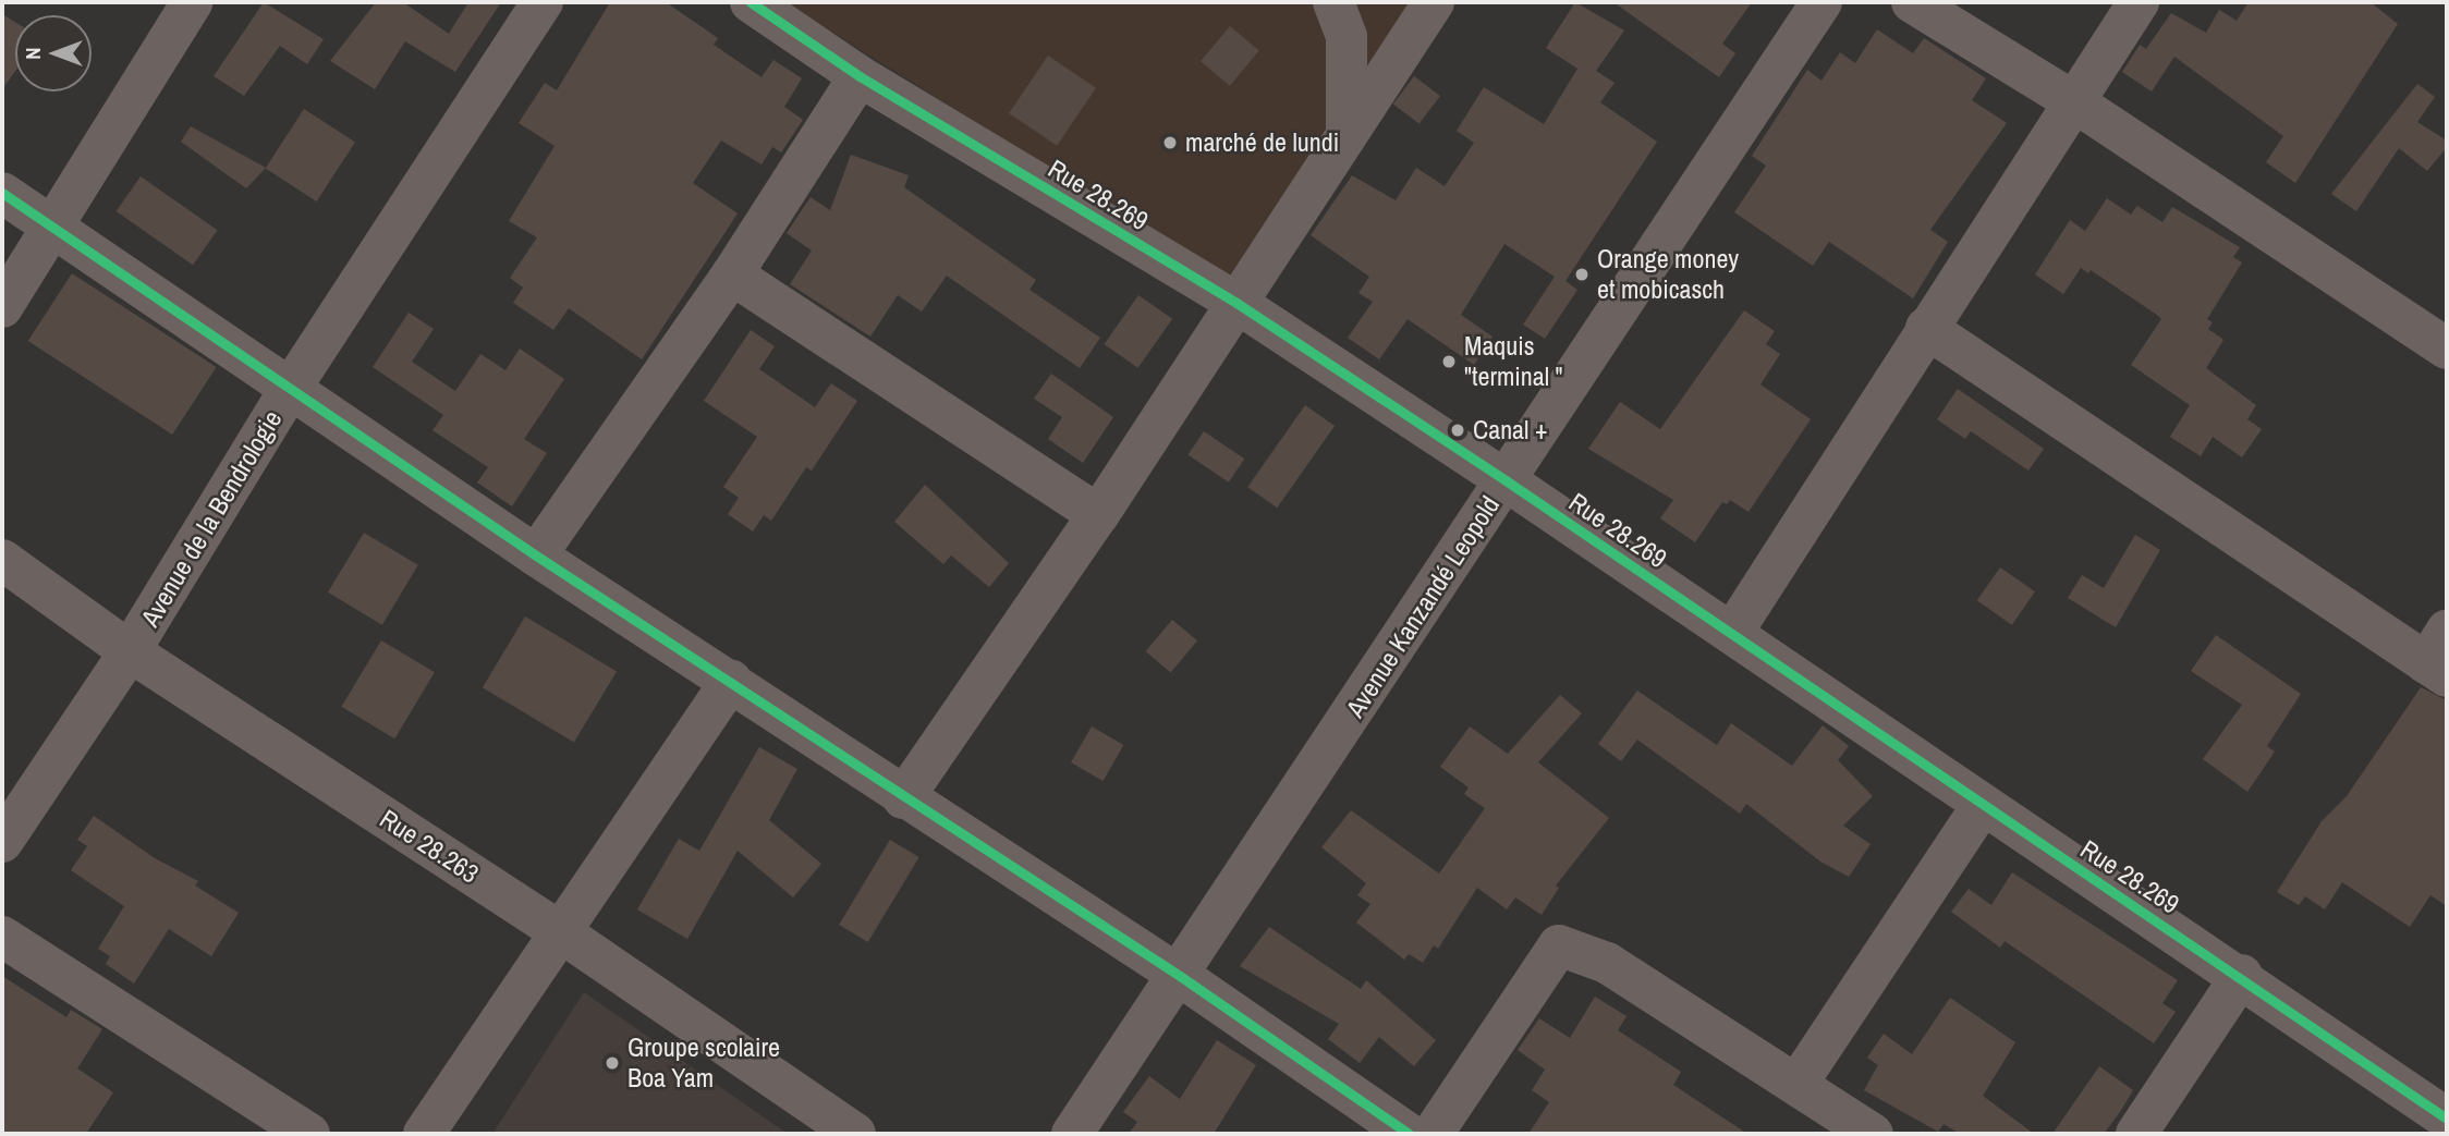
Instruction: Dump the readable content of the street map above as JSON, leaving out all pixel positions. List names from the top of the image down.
{
  "streets": {
    "street": [
      "Rue 28.269",
      "Avenue de la Bendrologie",
      "Avenue Kanzandé Leopold",
      "Rue 28.263"
    ]
  },
  "crossings": [
    ["Rue 28.269", "Avenue Kanzandé Leopold"],
    ["Avenue de la Bendrologie", "Rue 28.263"]
  ],
  "places": [
    "marché de lundi",
    "Orange money et mobicasch",
    "Maquis \"terminal \"",
    "Canal +",
    "Groupe scolaire Boa Yam"
  ],
  "north": "left"
}
